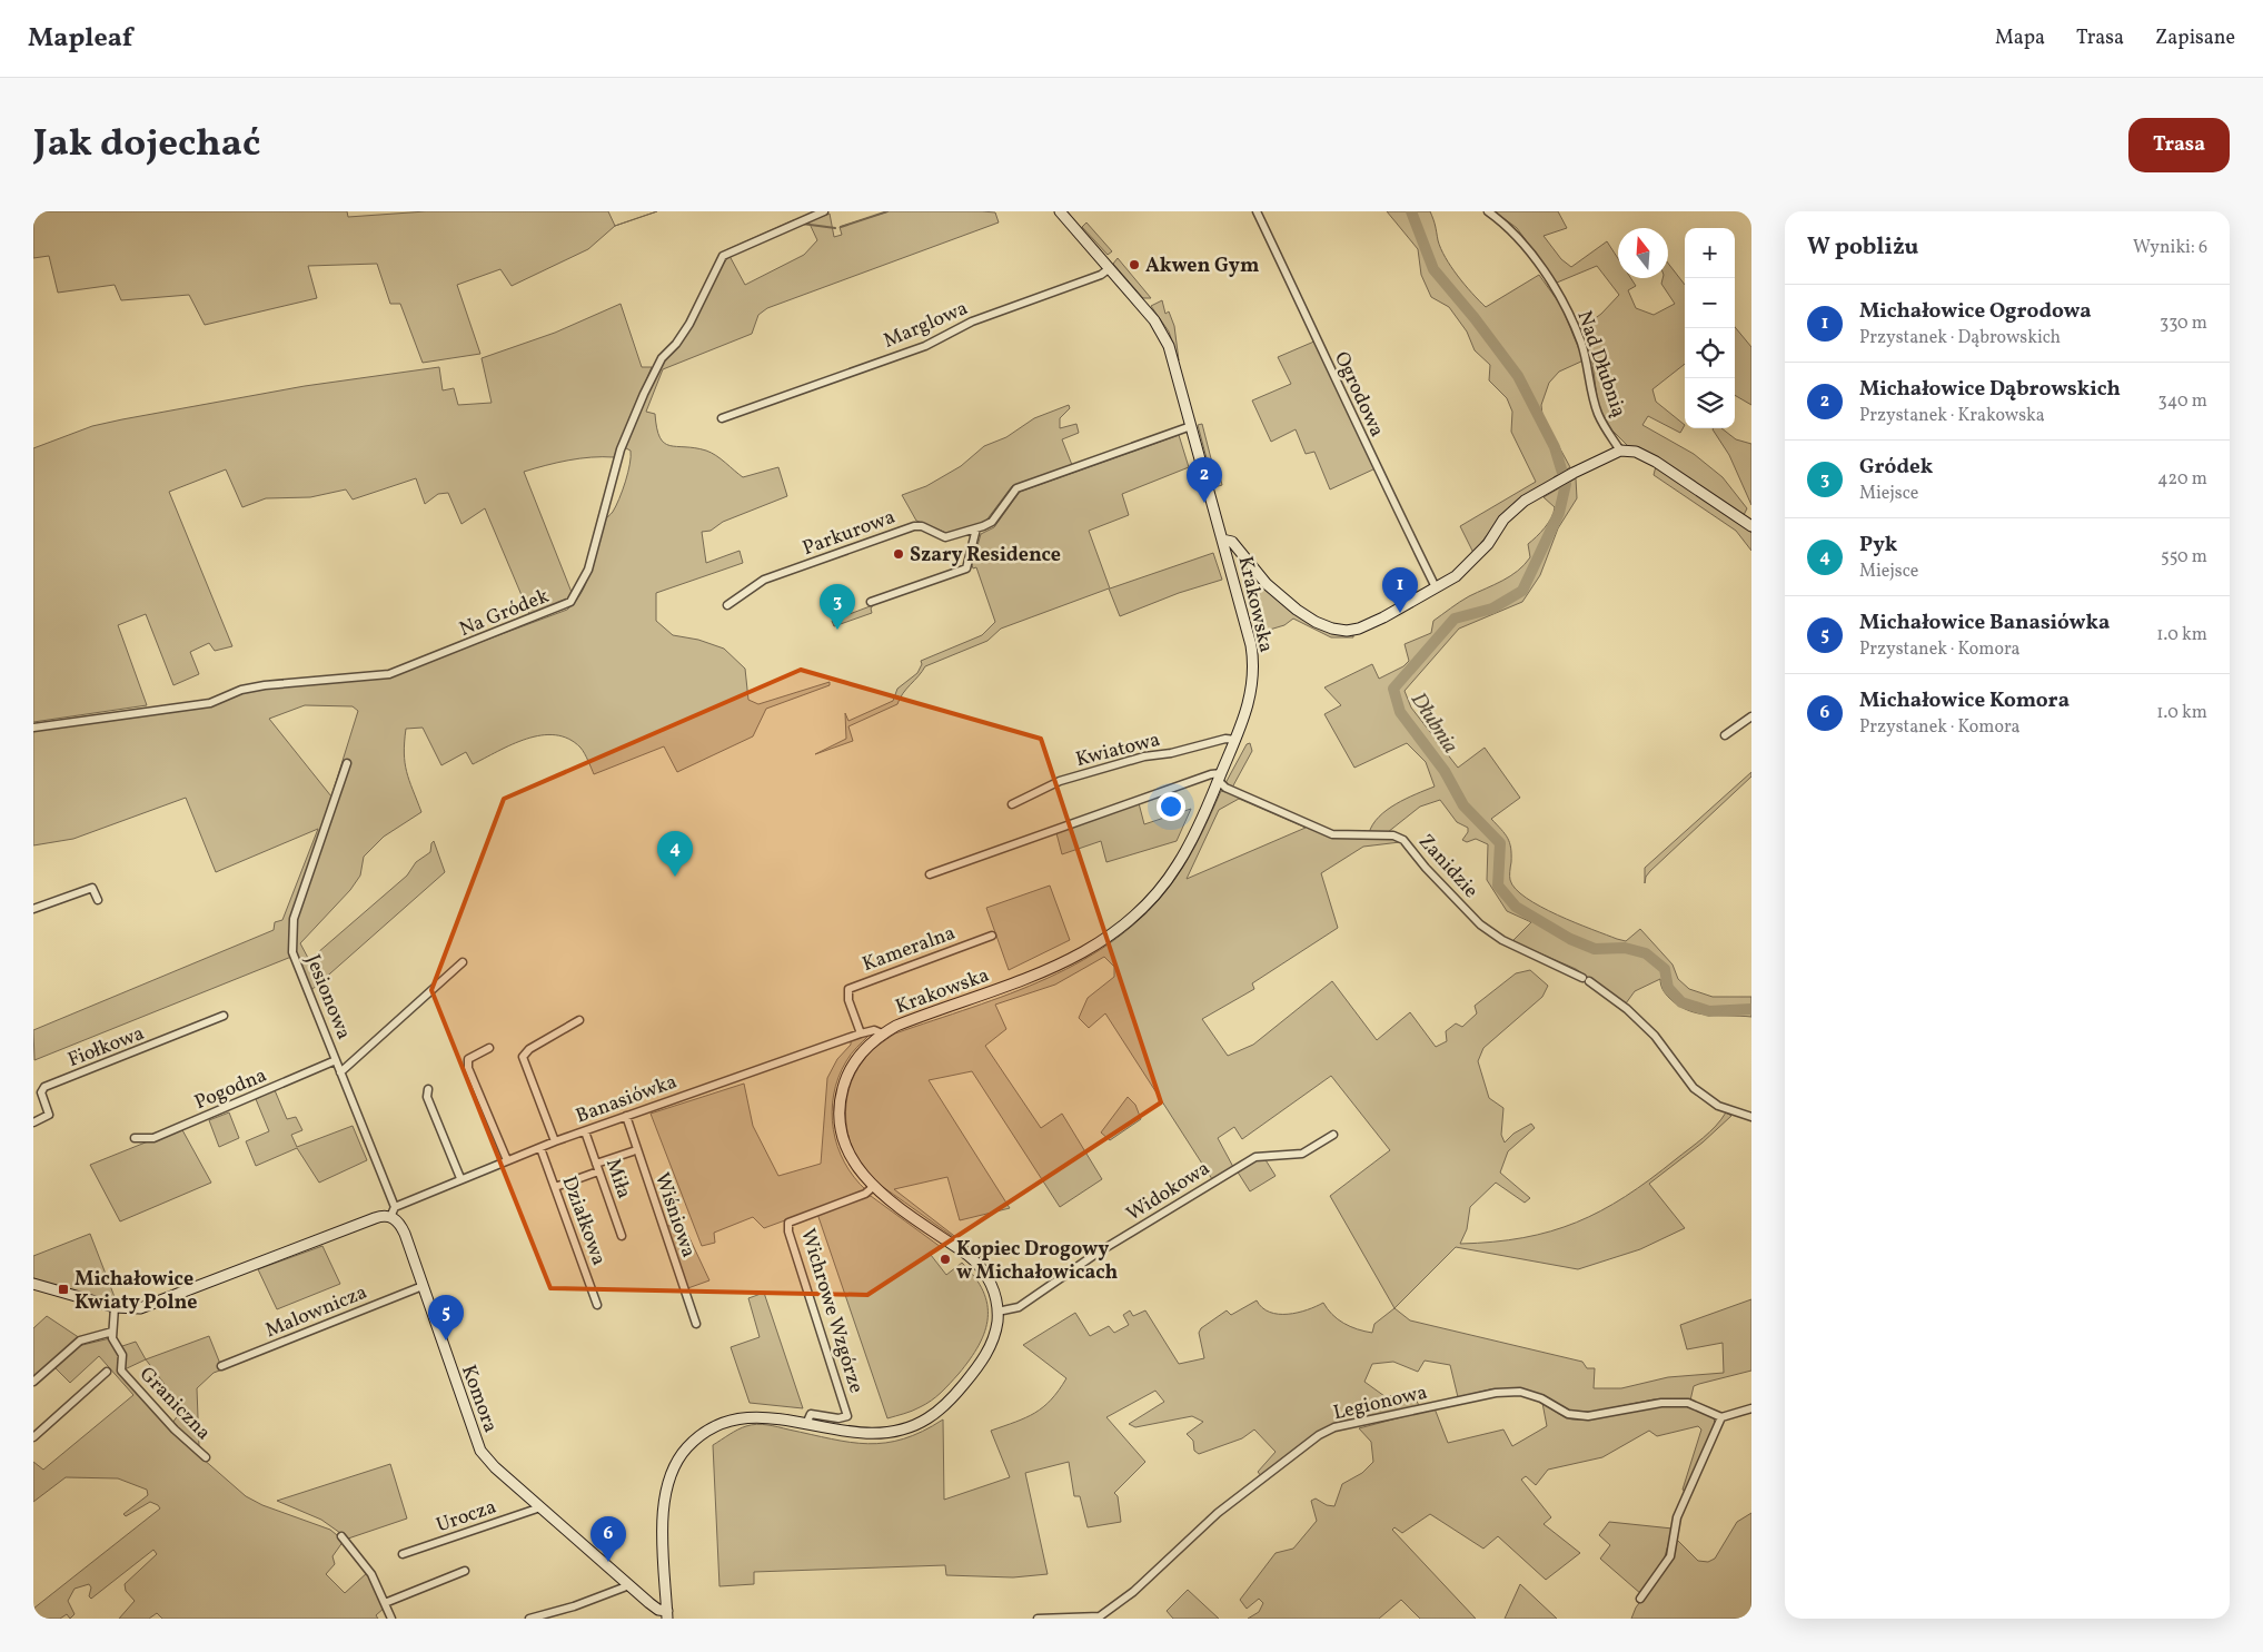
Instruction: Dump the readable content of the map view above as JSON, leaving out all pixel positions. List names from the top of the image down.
{
  "streets": {
    "main road": ["Krakowska", "Komora"],
    "street": [
      "Marglowa",
      "Nad Dłubnią",
      "Ogrodowa",
      "Parkurowa",
      "Na Gródek",
      "Kwiatowa",
      "Zanidzie",
      "Kameralna",
      "Jesionowa",
      "Fiołkowa",
      "Pogodna",
      "Banasiówka",
      "Miła",
      "Widokowa",
      "Wiśniowa",
      "Działkowa",
      "Malownicza",
      "Wichrowe Wzgórze",
      "Legionowa",
      "Graniczna",
      "Urocza"
    ]
  },
  "crossings": [
    ["Marglowa", "Krakowska"],
    ["Parkurowa", "Krakowska"],
    ["Krakowska", "Kwiatowa"],
    ["Krakowska", "Zanidzie"],
    ["Krakowska", "Banasiówka"],
    ["Krakowska", "Widokowa"],
    ["Krakowska", "Wichrowe Wzgórze"],
    ["Krakowska", "Komora"],
    ["Kameralna", "Banasiówka"],
    ["Jesionowa", "Pogodna"],
    ["Jesionowa", "Banasiówka"],
    ["Jesionowa", "Komora"],
    ["Banasiówka", "Miła"],
    ["Banasiówka", "Wiśniowa"],
    ["Banasiówka", "Działkowa"],
    ["Banasiówka", "Komora"],
    ["Malownicza", "Komora"],
    ["Komora", "Urocza"]
  ],
  "water": ["Dłubnia"],
  "places": {
    "other": ["Akwen Gym", "Szary Residence", "Kopiec Drogowy w Michałowicach"],
    "transit": ["Michałowice Kwiaty Polne"]
  },
  "north": "top",
  "page": {
    "header": "Mapleaf",
    "nav": ["Mapa", "Trasa", "Zapisane"],
    "title": "Jak dojechać",
    "buttons": "Trasa",
    "heading": ["W pobliżu", "Wyniki: 6"],
    "map_buttons": ["+", "−"],
    "list": [
      {
        "mark": "1",
        "name": "Michałowice Ogrodowa",
        "note": "Przystanek · Dąbrowskich",
        "value": "330 m"
      },
      {
        "mark": "2",
        "name": "Michałowice Dąbrowskich",
        "note": "Przystanek · Krakowska",
        "value": "340 m"
      },
      {
        "mark": "3",
        "name": "Gródek",
        "note": "Miejsce",
        "value": "420 m"
      },
      {
        "mark": "4",
        "name": "Pyk",
        "note": "Miejsce",
        "value": "550 m"
      },
      {
        "mark": "5",
        "name": "Michałowice Banasiówka",
        "note": "Przystanek · Komora",
        "value": "1.0 km"
      },
      {
        "mark": "6",
        "name": "Michałowice Komora",
        "note": "Przystanek · Komora",
        "value": "1.0 km"
      }
    ],
    "pins": [
      "2",
      "1",
      "3",
      "4",
      "5",
      "6"
    ]
  }
}
